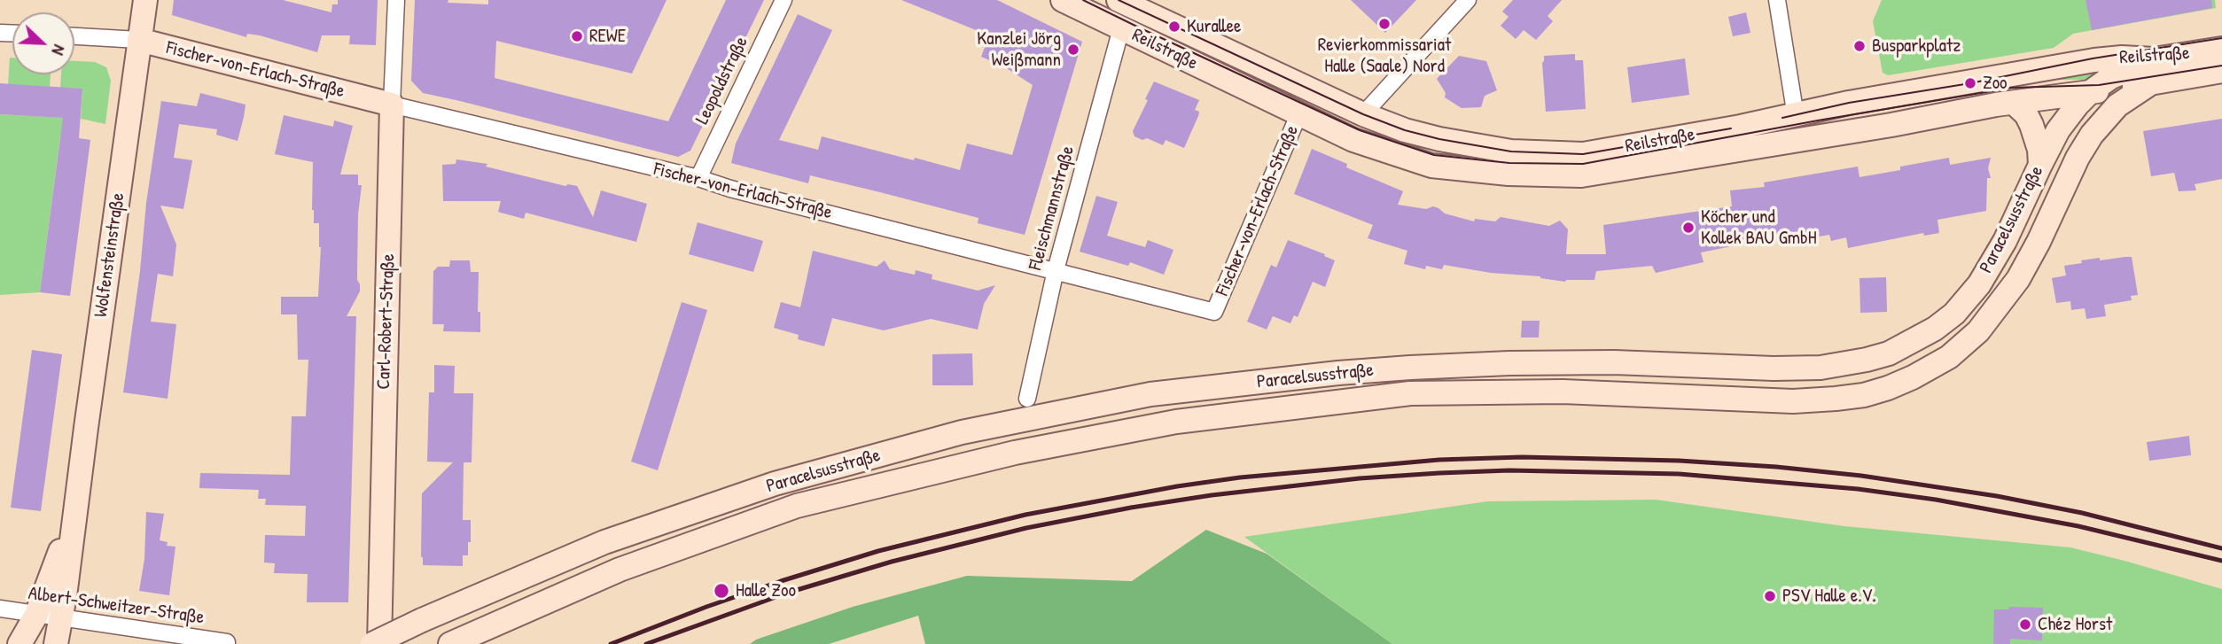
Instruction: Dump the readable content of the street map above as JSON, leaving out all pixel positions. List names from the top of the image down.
{
  "streets": {
    "main road": [
      "Reilstraße",
      "Fischer-von-Erlach-Straße",
      "Paracelsusstraße",
      "Wolfensteinstraße",
      "Carl-Robert-Straße"
    ],
    "street": ["Leopoldstraße", "Fleischmannstraße", "Albert-Schweitzer-Straße"]
  },
  "crossings": [
    ["Reilstraße", "Fischer-von-Erlach-Straße"],
    ["Reilstraße", "Fleischmannstraße"],
    ["Reilstraße", "Paracelsusstraße"],
    ["Fischer-von-Erlach-Straße", "Leopoldstraße"],
    ["Fischer-von-Erlach-Straße", "Fleischmannstraße"],
    ["Fischer-von-Erlach-Straße", "Wolfensteinstraße"],
    ["Fischer-von-Erlach-Straße", "Carl-Robert-Straße"],
    ["Wolfensteinstraße", "Albert-Schweitzer-Straße"]
  ],
  "places": [
    "Revierkommissariat Halle (Saale) Nord",
    "Kurallee",
    "REWE",
    "Busparkplatz",
    "Kanzlei Jörg Weißmann",
    "Zoo",
    "Köcher und Kollek BAU GmbH",
    "Halle Zoo",
    "PSV Halle e.V.",
    "Chéz Horst"
  ],
  "north": "bottom right"
}
